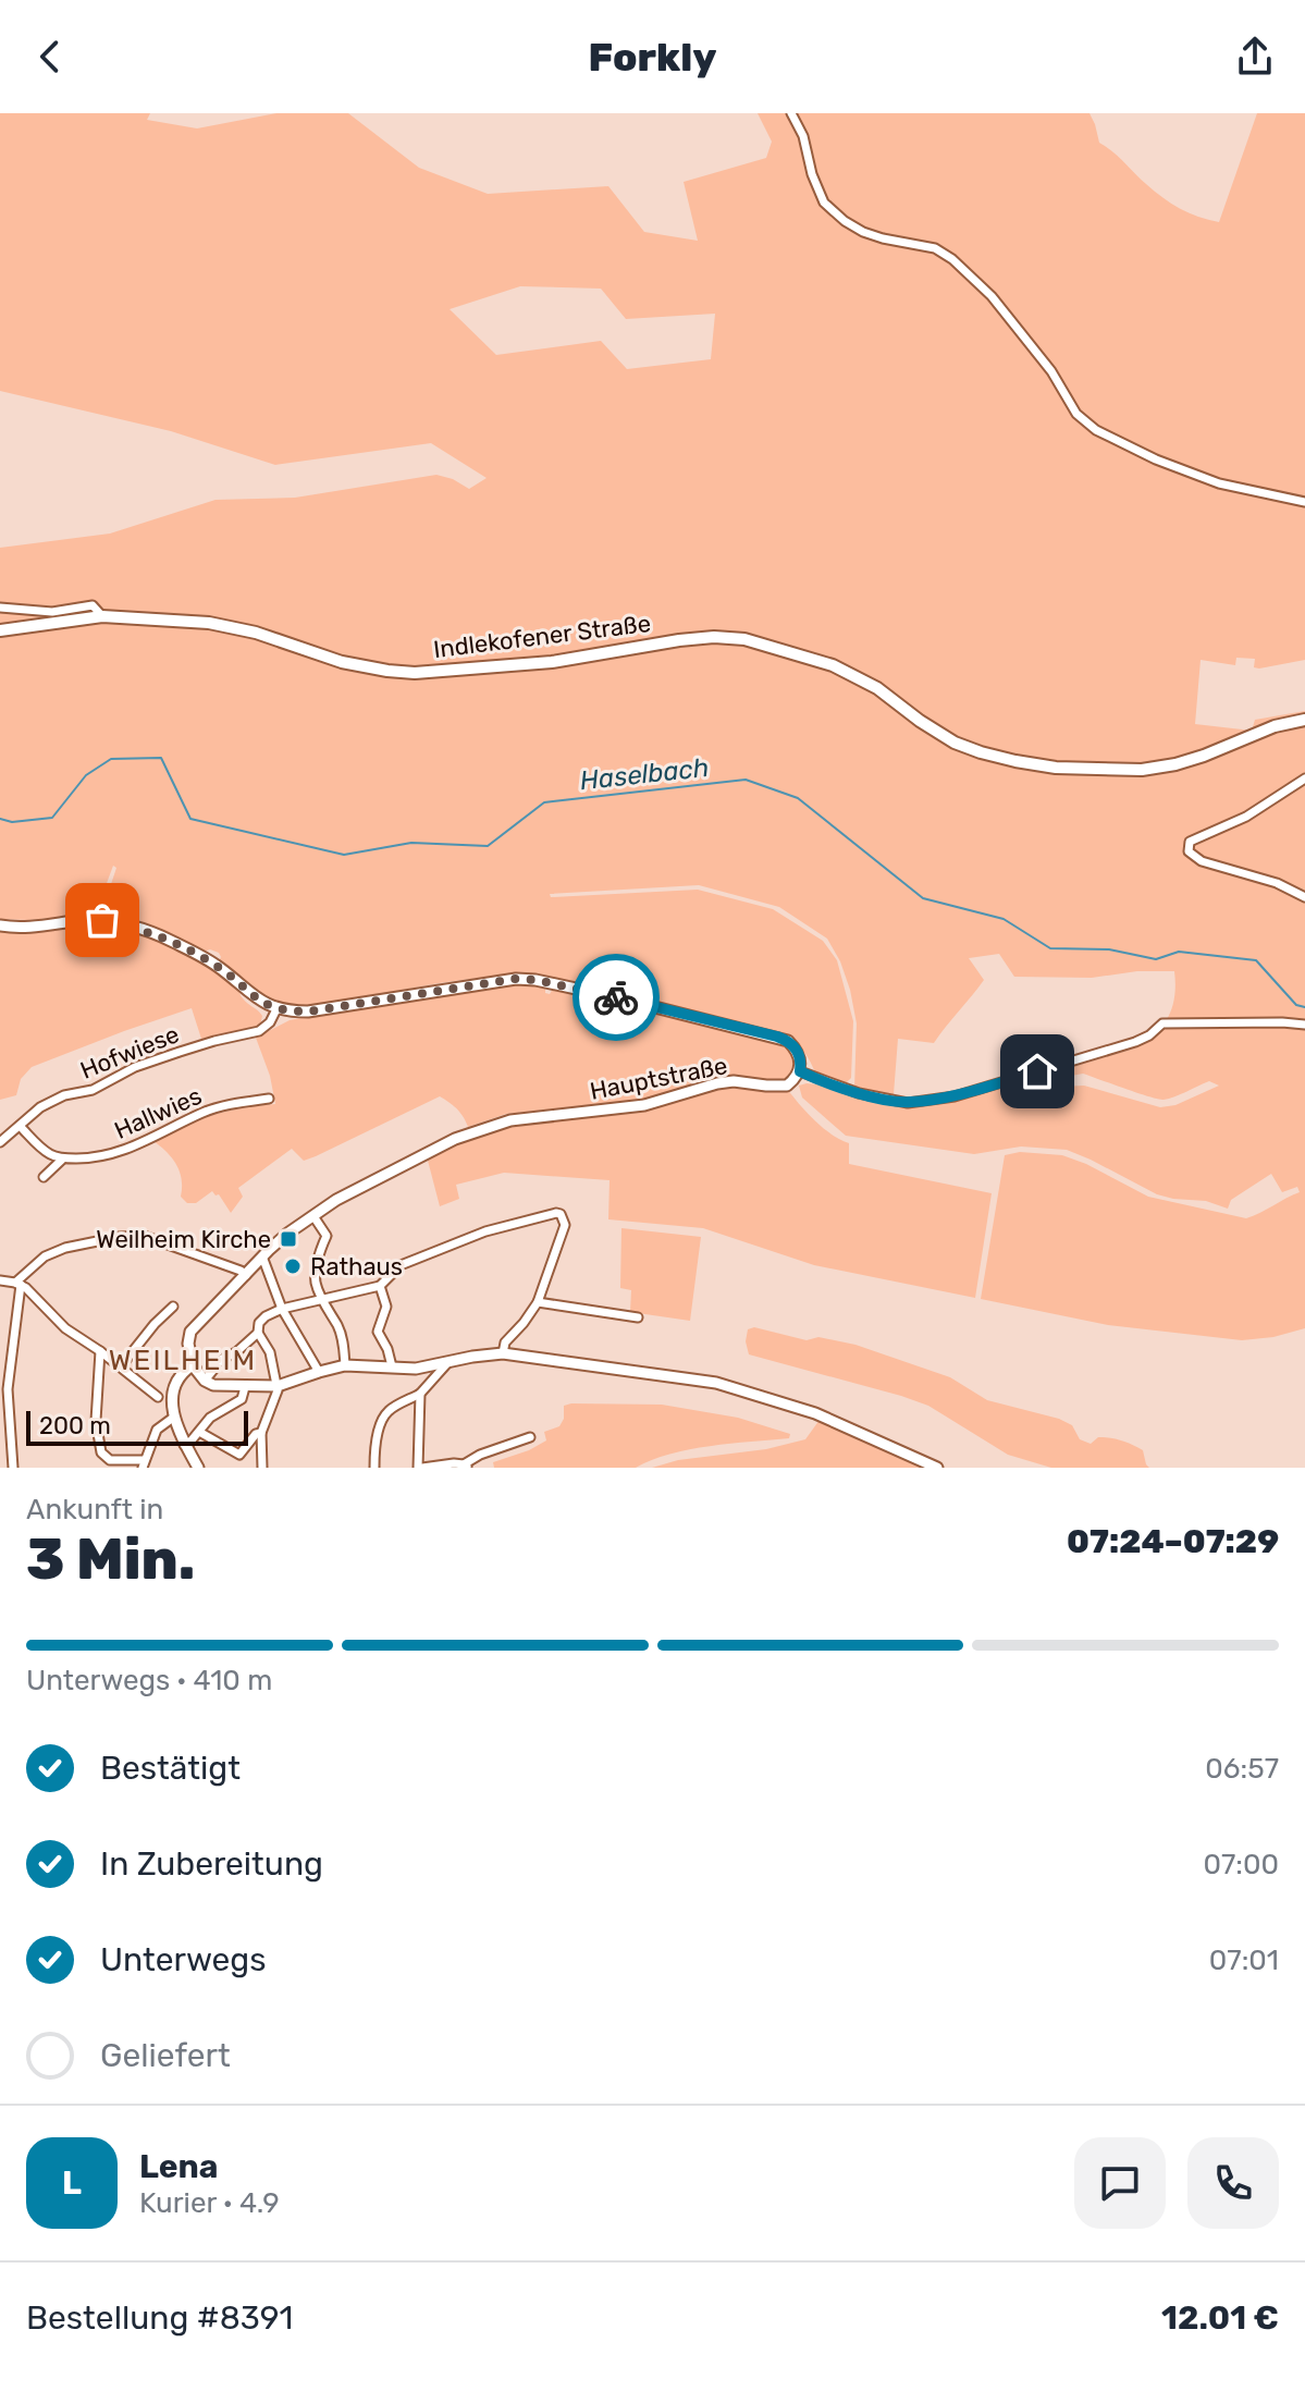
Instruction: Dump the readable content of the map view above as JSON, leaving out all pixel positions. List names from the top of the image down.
{
  "streets": {
    "main road": ["Indlekofener Straße"],
    "street": ["Hofwiese", "Hauptstraße", "Hallwies"]
  },
  "crossings": [
    ["Hofwiese", "Hauptstraße"]
  ],
  "districts": ["WEILHEIM"],
  "water": ["Haselbach"],
  "places": {
    "transit": ["Weilheim Kirche"],
    "other": ["Rathaus"]
  },
  "scale_bar": "200 m",
  "page": {
    "header": "Forkly",
    "scale": "200 m",
    "heading": ["3 Min.", "Ankunft in", "07:24–07:29"],
    "panel": [
      "Lena",
      "Kurier · 4.9",
      "Bestellung #8391",
      "12.01 €"
    ],
    "bar": "Unterwegs · 410 m",
    "list": [
      ["Bestätigt", "06:57"],
      ["In Zubereitung", "07:00"],
      ["Unterwegs", "07:01"],
      "Geliefert"
    ],
    "round": "L"
  }
}
